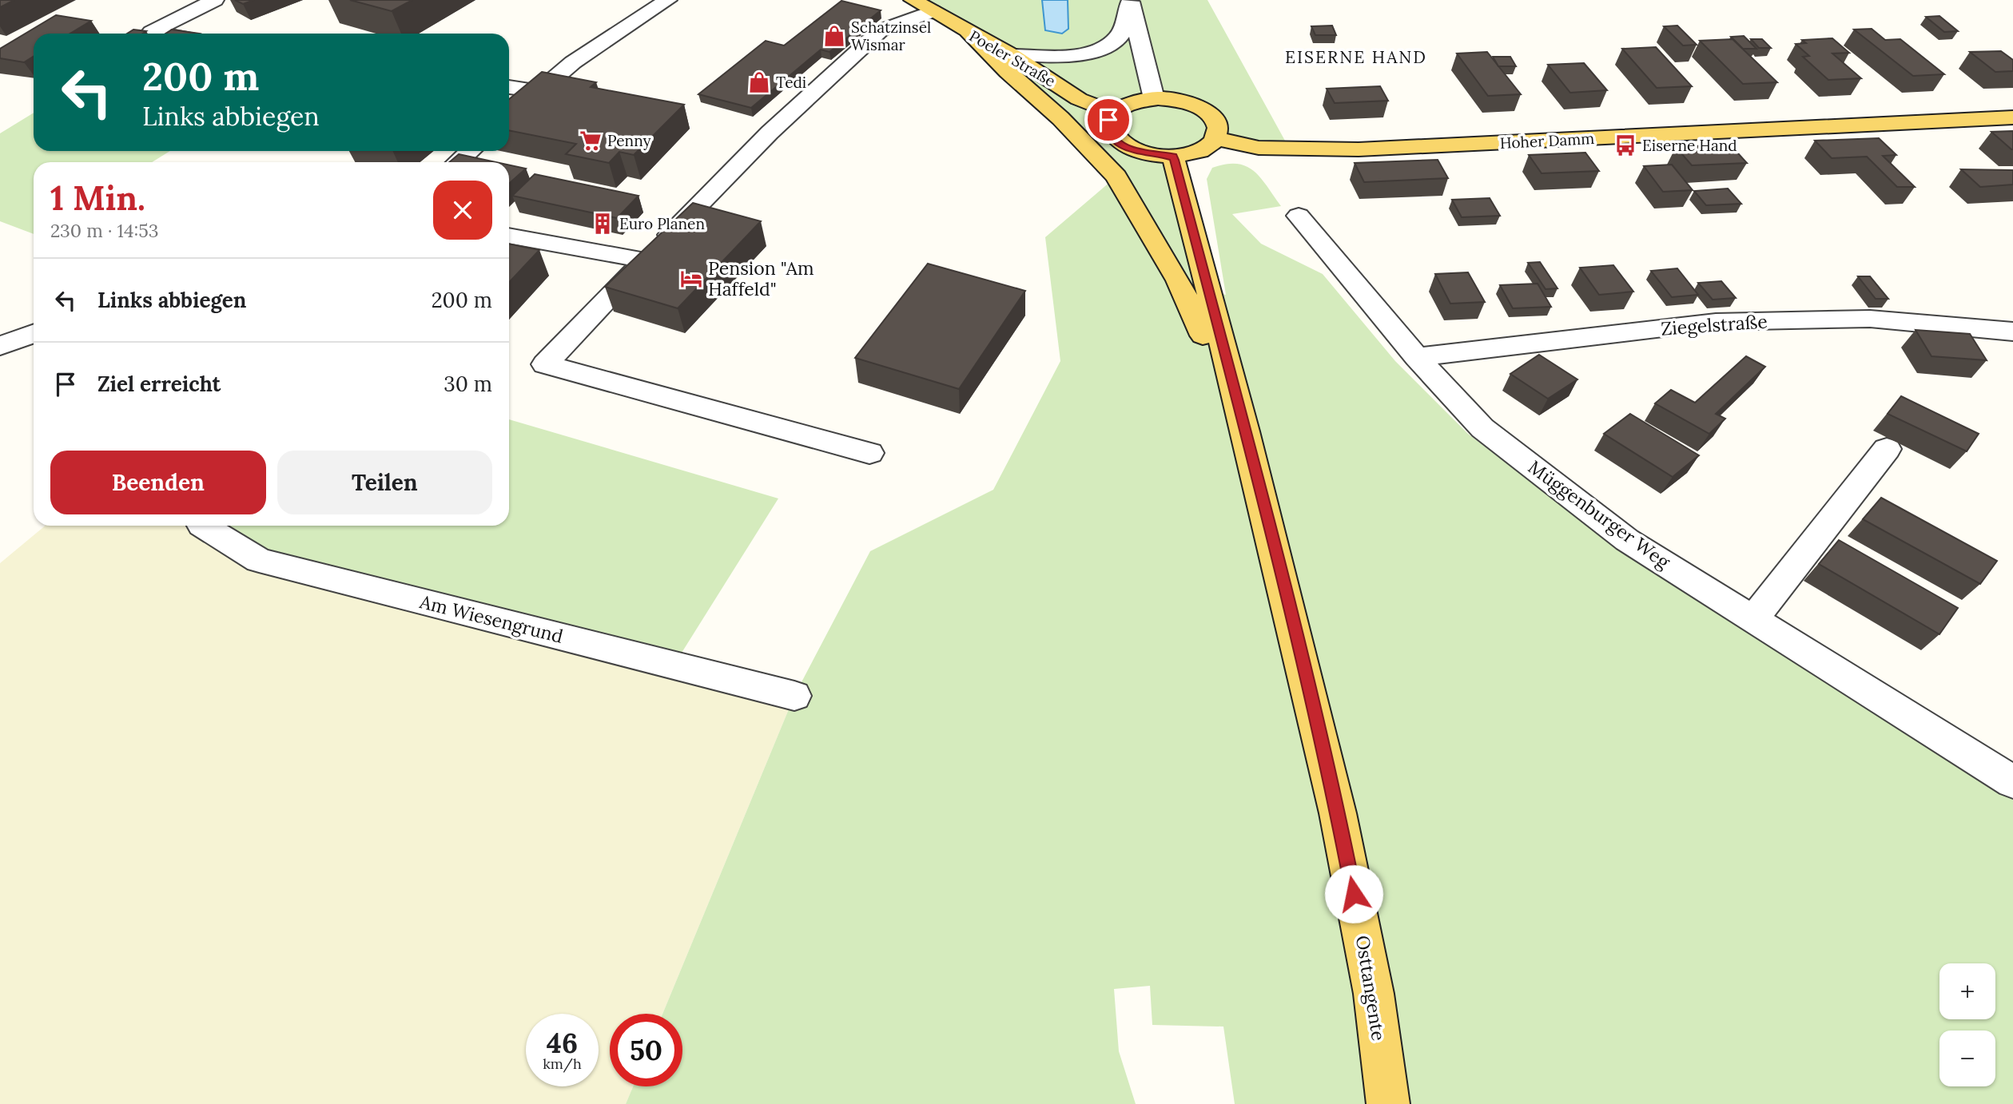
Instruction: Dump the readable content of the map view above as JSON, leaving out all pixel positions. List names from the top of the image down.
{
  "streets": {
    "main road": ["Poeler Straße", "Hoher Damm", "Osttangente"],
    "street": ["Ziegelstraße", "Müggenburger Weg", "Am Wiesengrund"]
  },
  "crossings": [
    ["Ziegelstraße", "Müggenburger Weg"]
  ],
  "districts": ["EISERNE HAND"],
  "places": {
    "shop": ["Schatzinsel Wismar", "Tedi"],
    "supermarket": ["Penny"],
    "bus stop": ["Eiserne Hand"],
    "building": ["Euro Planen"],
    "hotel": ["Pension \"Am Haffeld\""]
  },
  "page": {
    "turn": ["200 m", "Links abbiegen"],
    "heading": ["1 Min.", "230 m · 14:53"],
    "list": [
      {
        "name": "Links abbiegen",
        "value": "200 m"
      },
      {
        "name": "Ziel erreicht",
        "value": "30 m"
      }
    ],
    "buttons": ["Beenden", "Teilen"],
    "map_buttons": ["+", "−"],
    "speed": "46 km/h",
    "limit": "50"
  }
}
